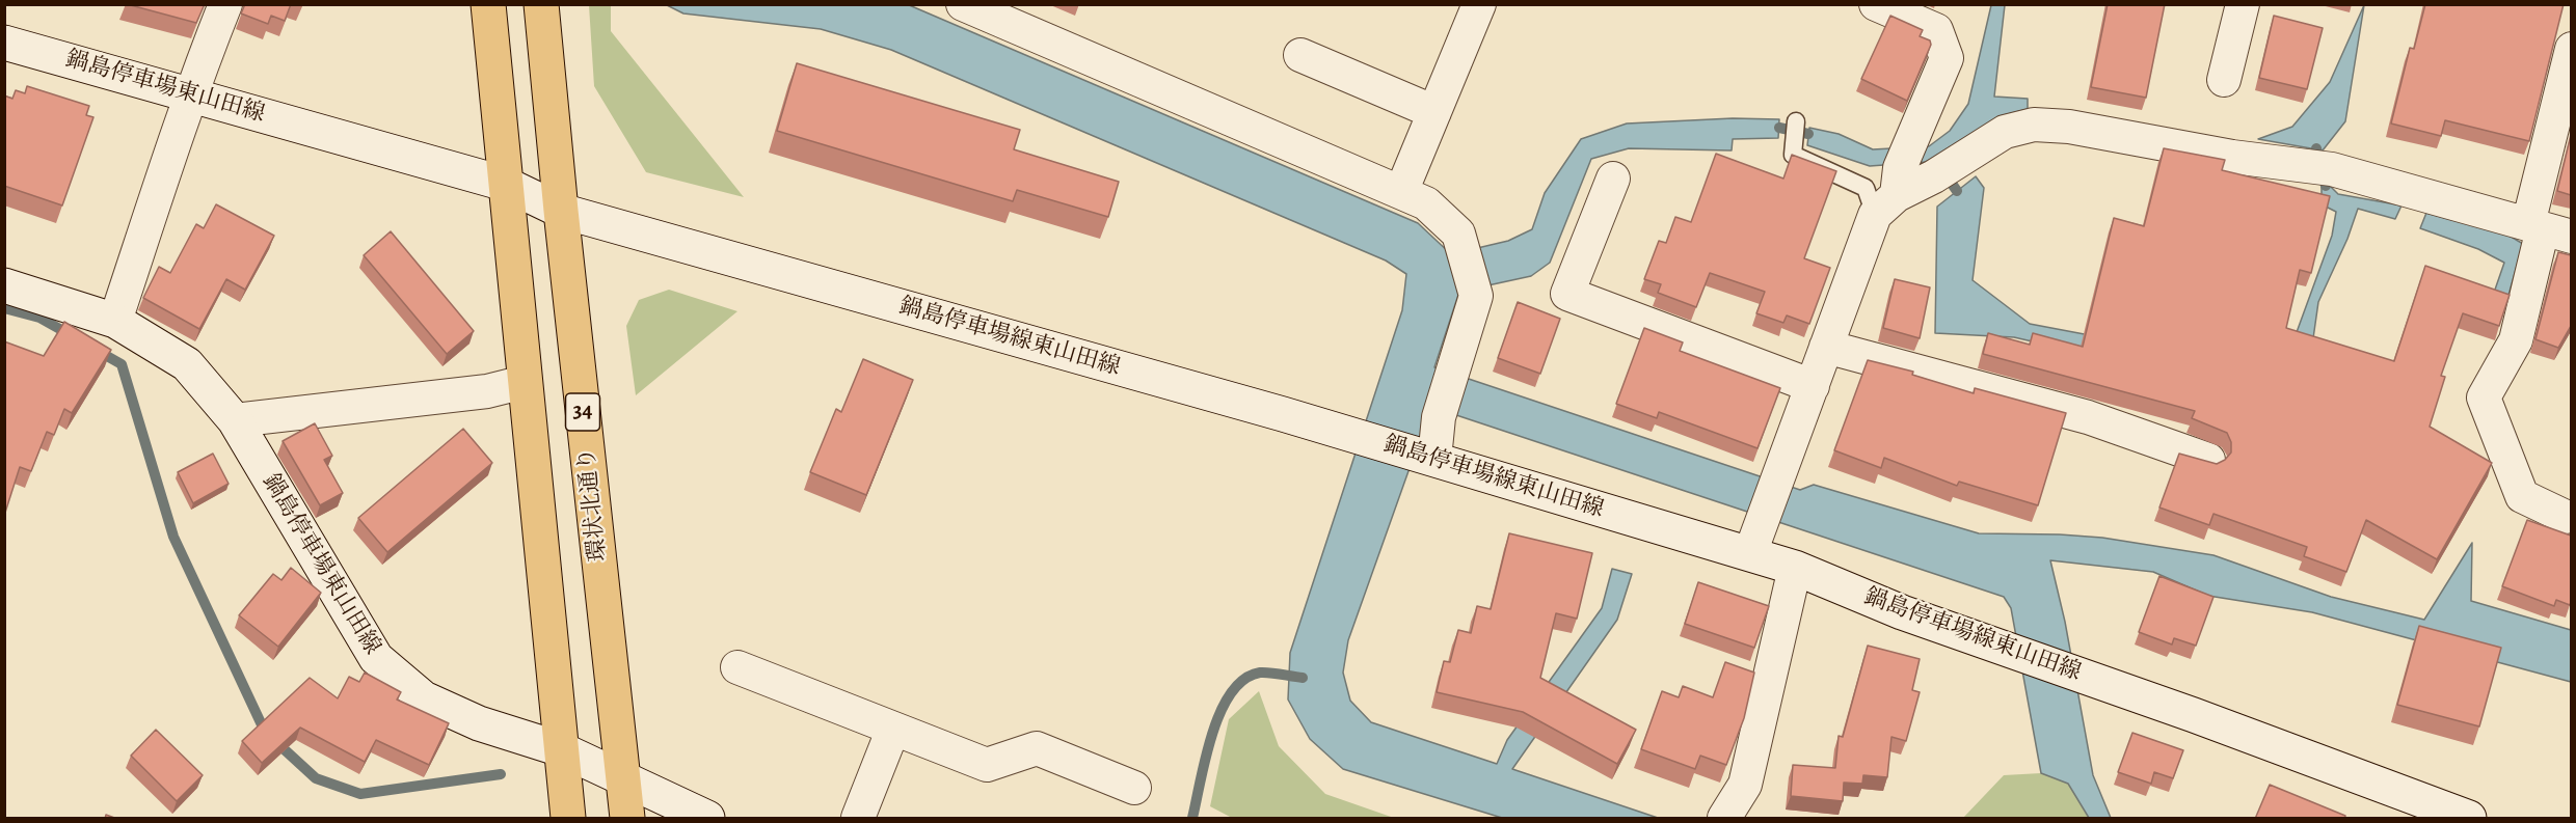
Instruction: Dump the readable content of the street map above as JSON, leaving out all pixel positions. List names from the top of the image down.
{
  "streets": {
    "highway": ["34", "環状北通り"],
    "main road": ["鍋島停車場東山田線", "鍋島停車場線東山田線"]
  },
  "crossings": [
    ["鍋島停車場東山田線", "鍋島停車場線東山田線"],
    ["鍋島停車場東山田線", "環状北通り"],
    ["鍋島停車場線東山田線", "環状北通り"]
  ]
}
